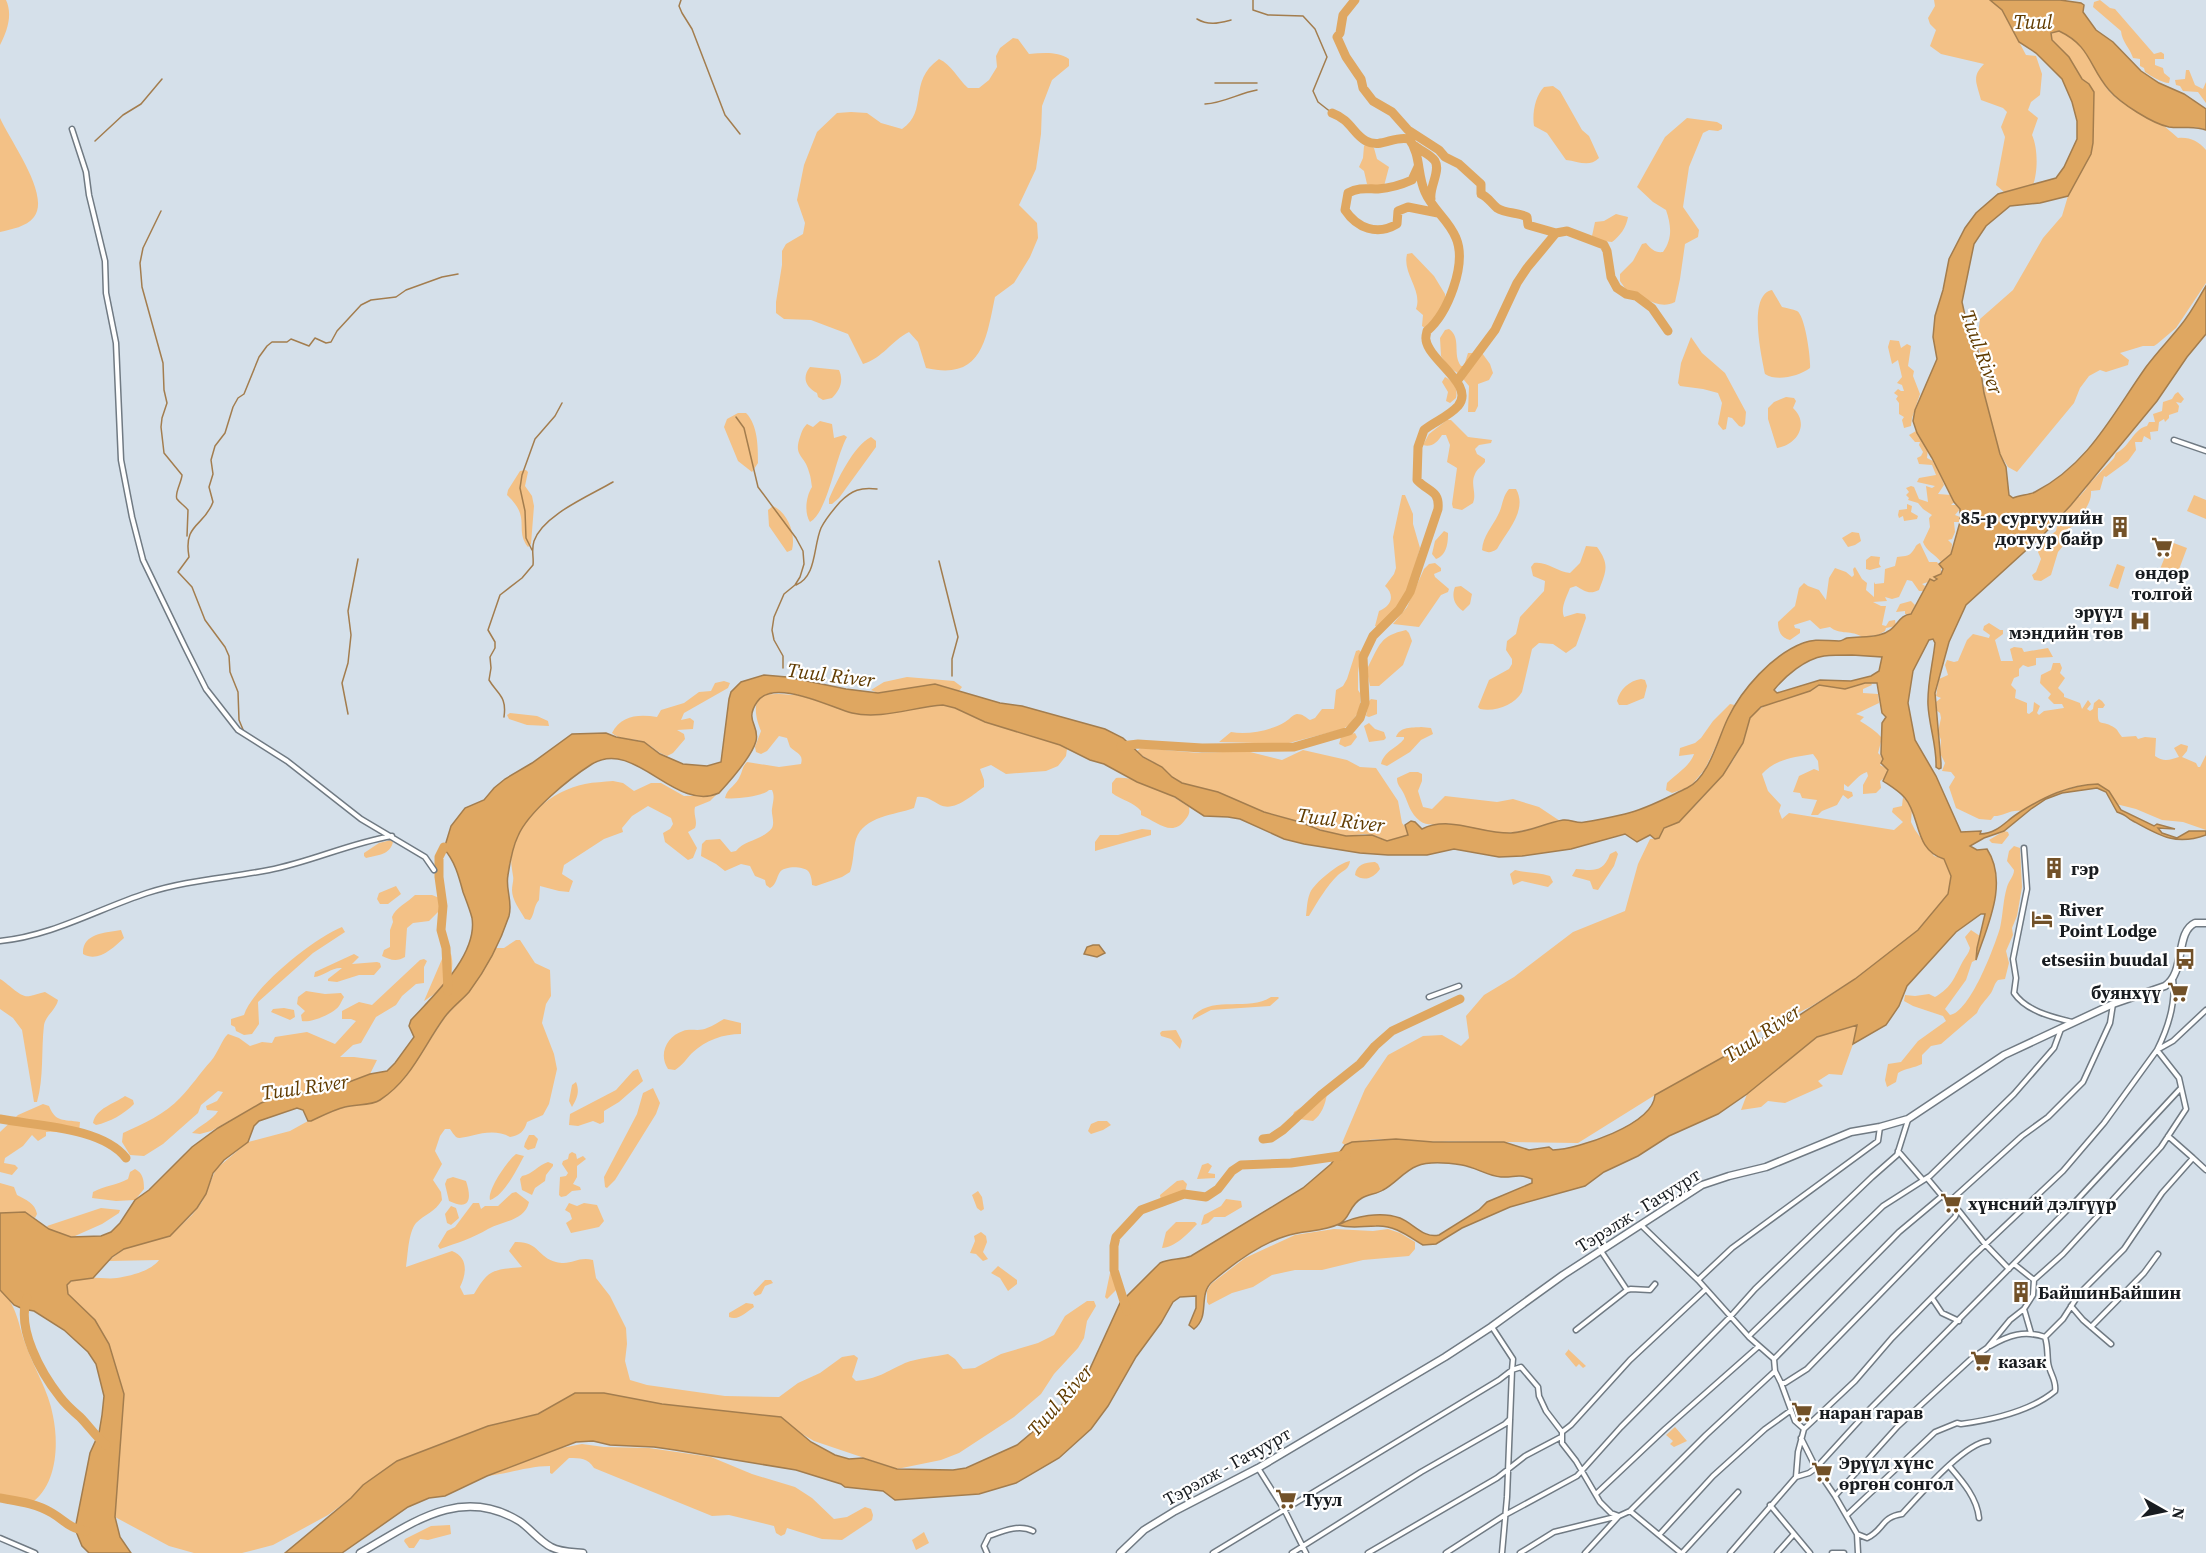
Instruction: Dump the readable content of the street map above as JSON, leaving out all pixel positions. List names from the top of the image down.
{
  "streets": {
    "main road": ["Тэрэлж - Гачуурт"]
  },
  "water": ["Tuul", "Tuul River"],
  "places": {
    "building": ["85-р сургуулийн дотуур байр", "гэр", "БайшинБайшин"],
    "supermarket": [
      "өндөр толгой",
      "буянхүү",
      "хүнсний дэлгүүр",
      "казак",
      "наран гарав",
      "Эрүүл хүнс өргөн сонгол",
      "Туул"
    ],
    "hospital": ["эрүүл мэндийн төв"],
    "hotel": ["River Point Lodge"],
    "bus stop": ["etsesiin buudal"]
  },
  "north": "right"
}
